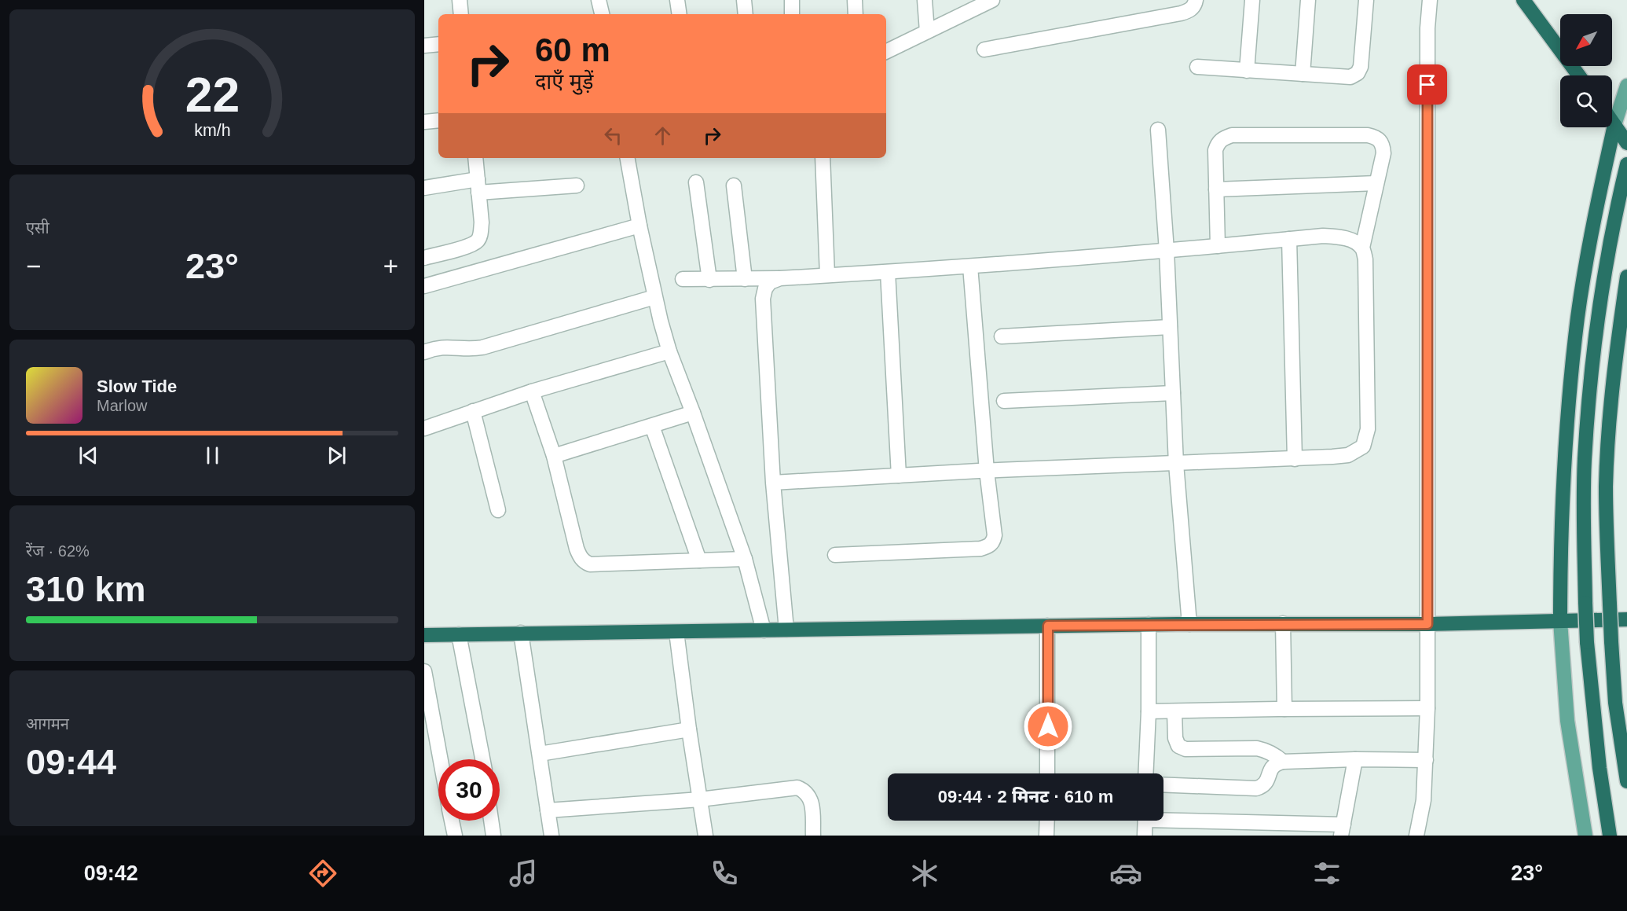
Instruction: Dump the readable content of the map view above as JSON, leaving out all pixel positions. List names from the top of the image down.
{
  "north": "bottom left",
  "page": {
    "turn": ["60 m", "दाएँ मुड़ें"],
    "tile": [
      "एसी",
      ["रेंज · 62%", "310 km"],
      ["आगमन", "09:44"]
    ],
    "heat": ["−", "23°", "+"],
    "song": ["Slow Tide", "Marlow"],
    "limit": "30",
    "trip": "09:44 · 2 मिनट · 610 m",
    "tabs": ["09:42", "23°"],
    "gauge": ["22", "km/h"]
  }
}
